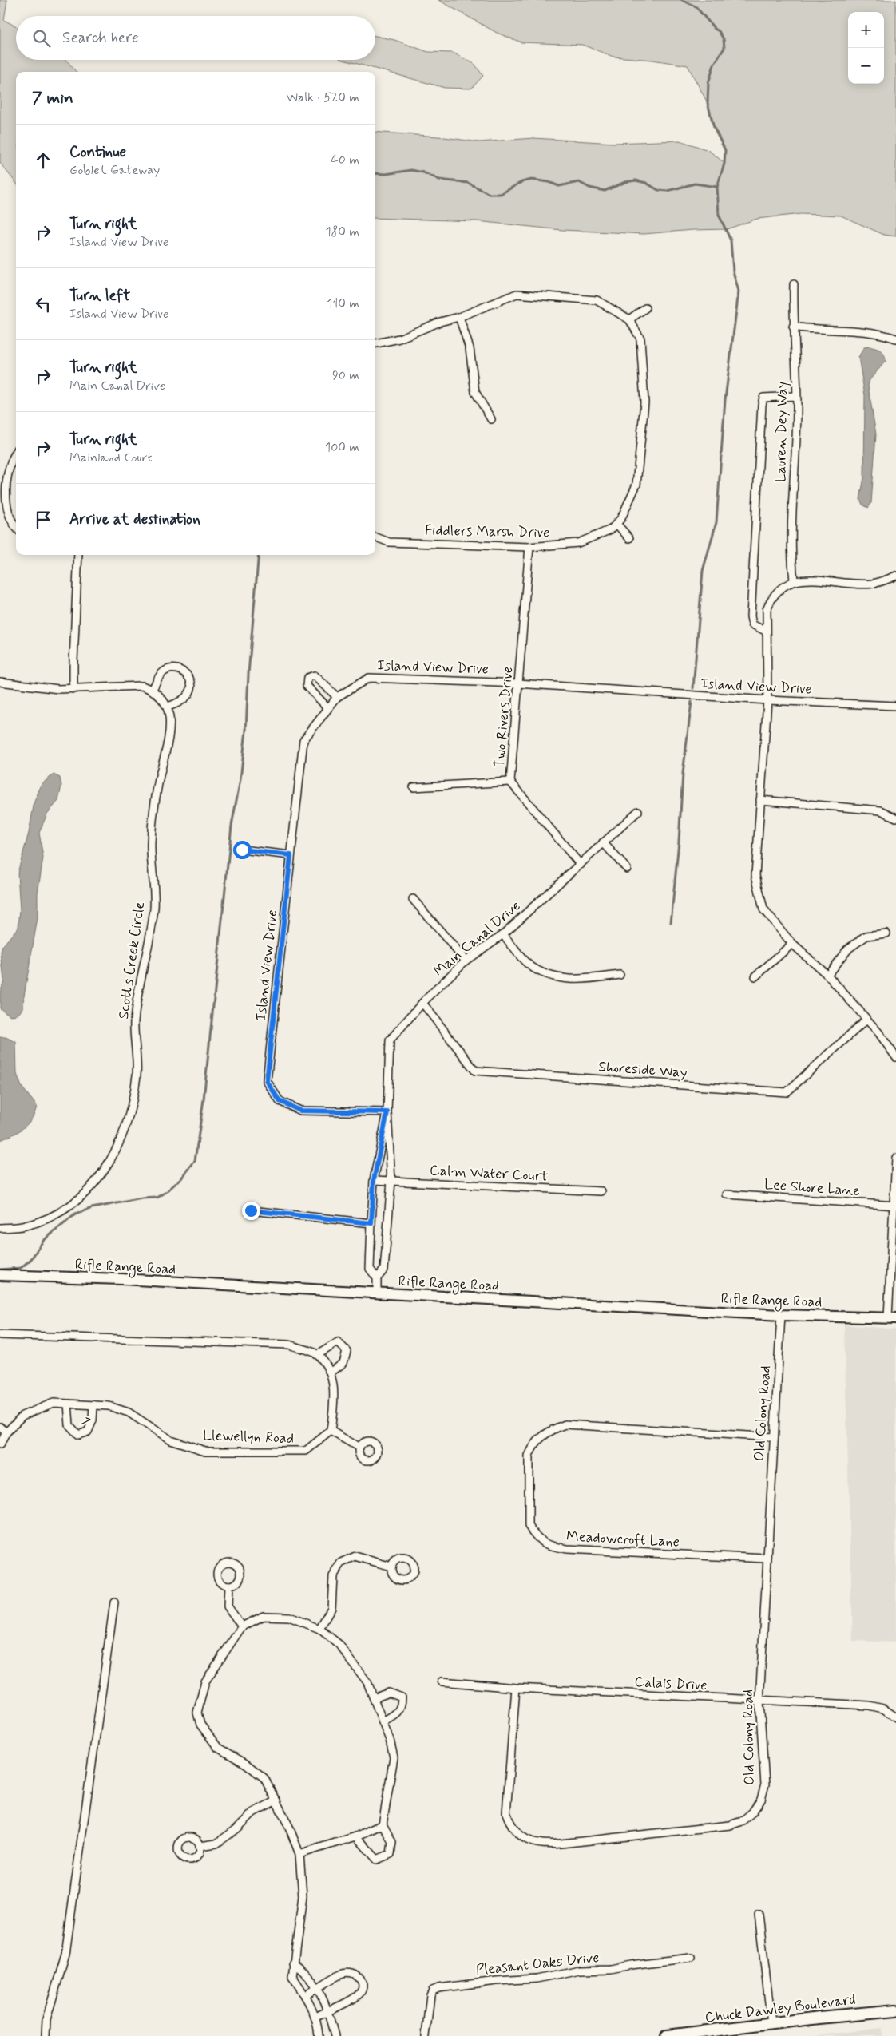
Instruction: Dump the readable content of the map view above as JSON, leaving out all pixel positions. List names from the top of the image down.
{
  "streets": {
    "main road": ["Rifle Range Road", "Chuck Dawley Boulevard"],
    "street": [
      "Lauren Dey Way",
      "Fiddlers Marsh Drive",
      "Island View Drive",
      "Two Rivers Drive",
      "Main Canal Drive",
      "Scotts Creek Circle",
      "Shoreside Way",
      "Calm Water Court",
      "Lee Shore Lane",
      "Old Colony Road",
      "1",
      "Llewellyn Road",
      "Meadowcroft Lane",
      "Calais Drive",
      "Pleasant Oaks Drive"
    ]
  },
  "crossings": [
    ["Fiddlers Marsh Drive", "Two Rivers Drive"],
    ["Island View Drive", "Two Rivers Drive"],
    ["Island View Drive", "Main Canal Drive"],
    ["Two Rivers Drive", "Main Canal Drive"],
    ["Main Canal Drive", "Shoreside Way"],
    ["Main Canal Drive", "Calm Water Court"],
    ["Main Canal Drive", "Rifle Range Road"],
    ["Rifle Range Road", "Old Colony Road"],
    ["Old Colony Road", "Meadowcroft Lane"],
    ["Old Colony Road", "Calais Drive"],
    ["1", "Llewellyn Road"]
  ],
  "page": {
    "map_buttons": ["+", "−"],
    "search": "Search here",
    "heading": ["7 min", "Walk · 520 m"],
    "list": [
      ["Continue", "Goblet Gateway", "40 m"],
      ["Turn right", "Island View Drive", "180 m"],
      ["Turn left", "Island View Drive", "110 m"],
      ["Turn right", "Main Canal Drive", "90 m"],
      ["Turn right", "Mainland Court", "100 m"],
      "Arrive at destination"
    ]
  }
}
